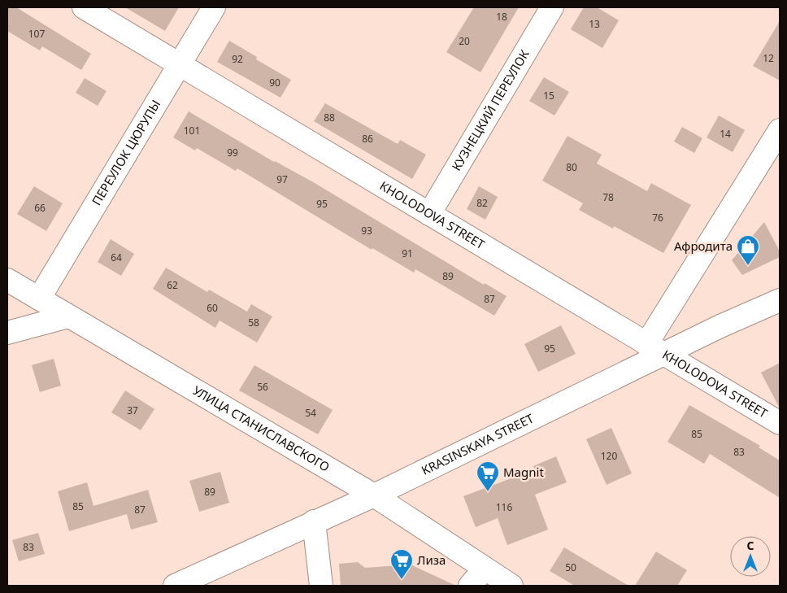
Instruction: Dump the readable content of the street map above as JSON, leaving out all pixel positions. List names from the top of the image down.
{
  "streets": {
    "street": [
      "КУЗНЕЦКИЙ ПЕРЕУЛОК",
      "ПЕРЕУЛОК ЦЮРУПЫ",
      "KHOLODOVA STREET",
      "УЛИЦА СТАНИСЛАВСКОГО",
      "KRASINSKAYA STREET"
    ]
  },
  "crossings": [
    ["КУЗНЕЦКИЙ ПЕРЕУЛОК", "KHOLODOVA STREET"],
    ["ПЕРЕУЛОК ЦЮРУПЫ", "KHOLODOVA STREET"],
    ["ПЕРЕУЛОК ЦЮРУПЫ", "УЛИЦА СТАНИСЛАВСКОГО"],
    ["KHOLODOVA STREET", "KRASINSKAYA STREET"],
    ["УЛИЦА СТАНИСЛАВСКОГО", "KRASINSKAYA STREET"]
  ],
  "places": {
    "shop": ["Афродита"],
    "supermarket": ["Magnit", "Лиза"]
  },
  "house_numbers": [
    "18",
    "13",
    "107",
    "20",
    "12",
    "92",
    "90",
    "15",
    "88",
    "101",
    "14",
    "86",
    "99",
    "80",
    "97",
    "78",
    "82",
    "95",
    "66",
    "76",
    "93",
    "91",
    "64",
    "89",
    "62",
    "87",
    "60",
    "58",
    "95",
    "56",
    "37",
    "54",
    "85",
    "83",
    "120",
    "89",
    "85",
    "116",
    "87",
    "83",
    "50"
  ],
  "north": "top"
}
